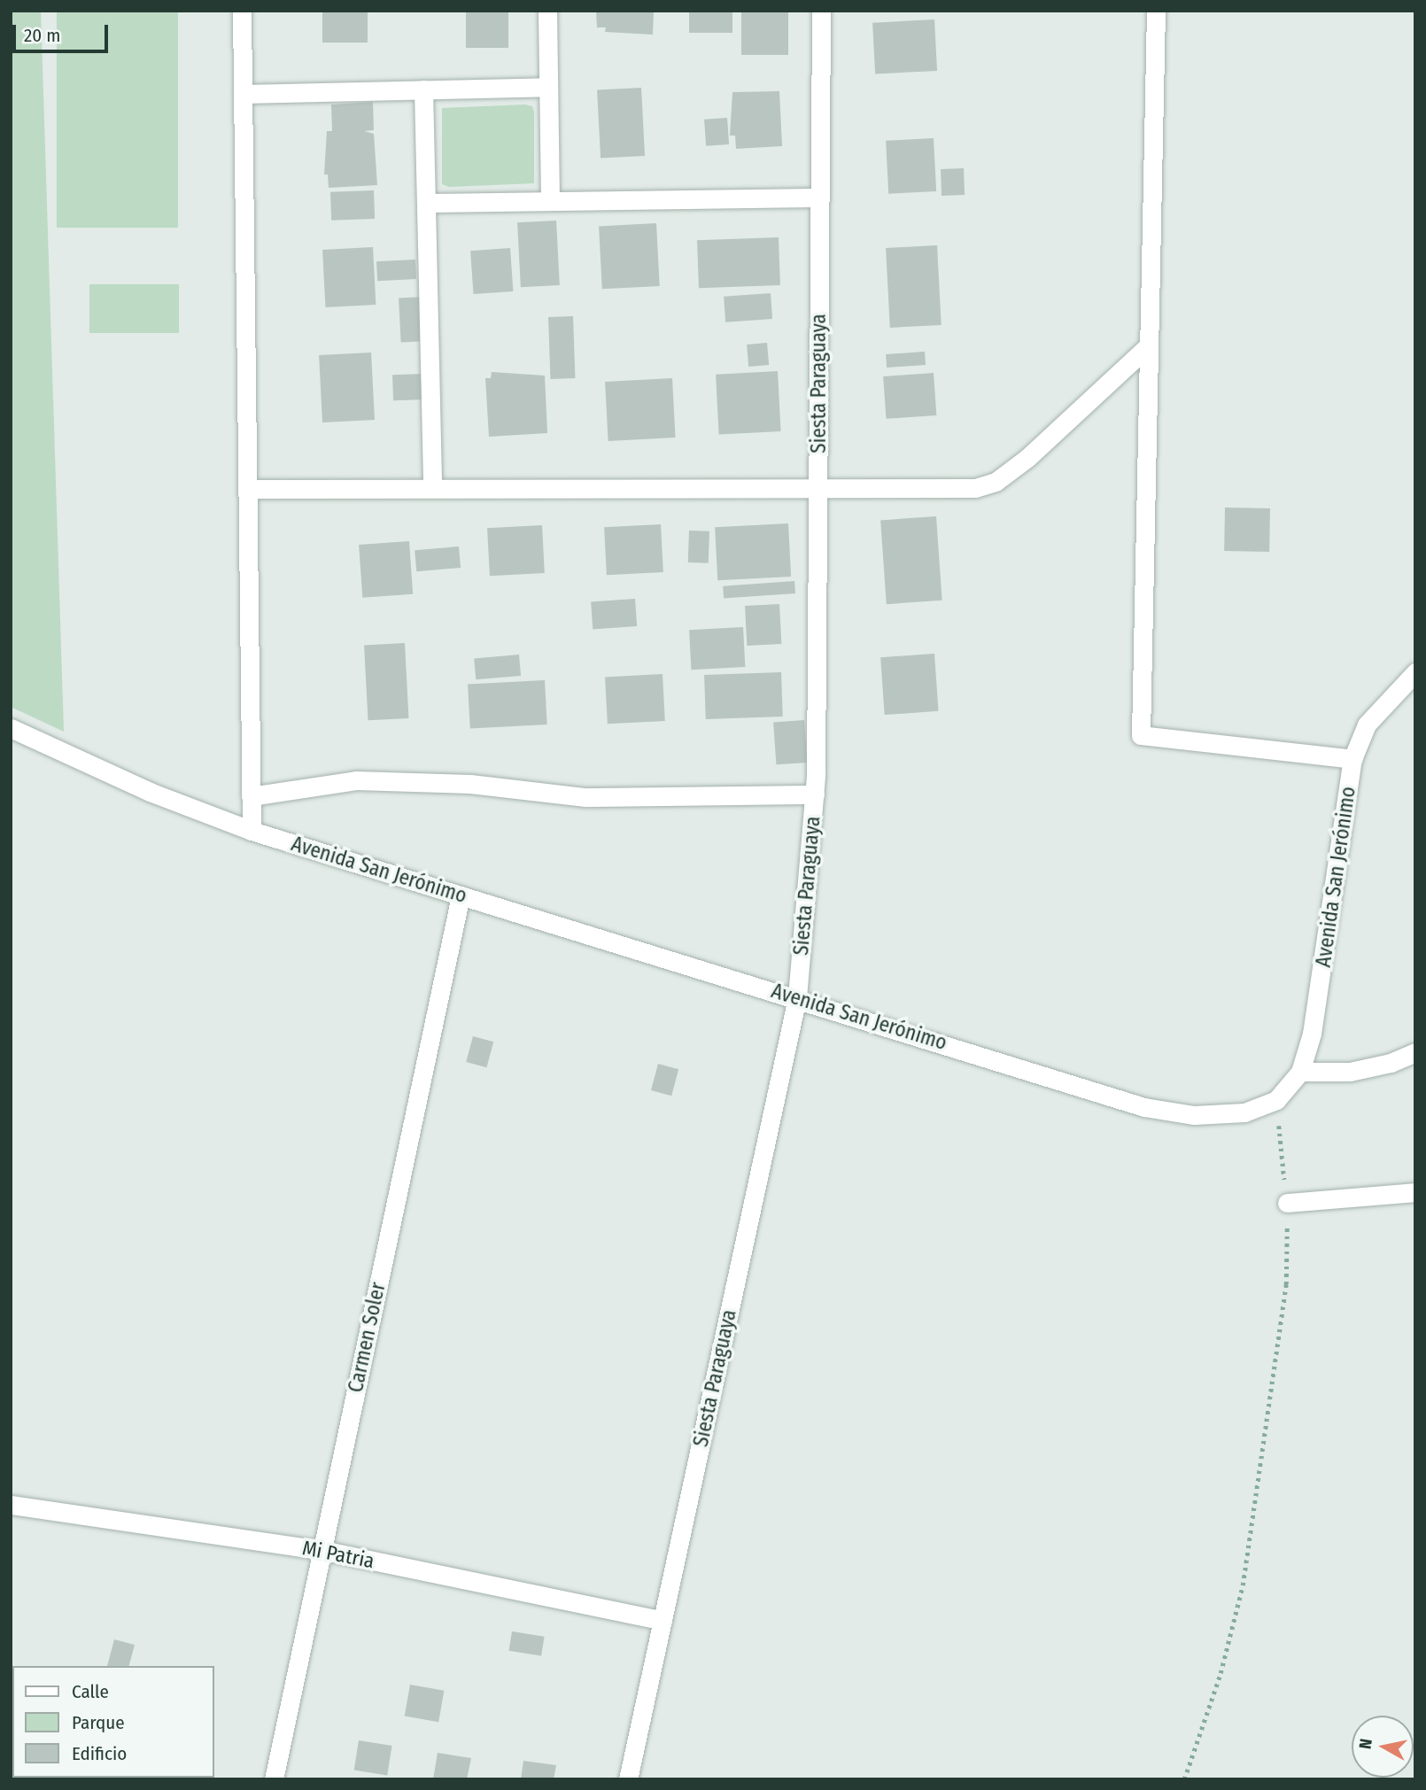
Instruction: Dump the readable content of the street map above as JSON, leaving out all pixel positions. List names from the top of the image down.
{
  "streets": {
    "street": [
      "Siesta Paraguaya",
      "Avenida San Jerónimo",
      "Carmen Soler",
      "Mi Patria"
    ]
  },
  "crossings": [
    ["Siesta Paraguaya", "Avenida San Jerónimo"],
    ["Siesta Paraguaya", "Mi Patria"],
    ["Avenida San Jerónimo", "Carmen Soler"],
    ["Carmen Soler", "Mi Patria"]
  ],
  "legend": ["Calle", "Parque", "Edificio"],
  "scale_bar": "20 m",
  "north": "left"
}
